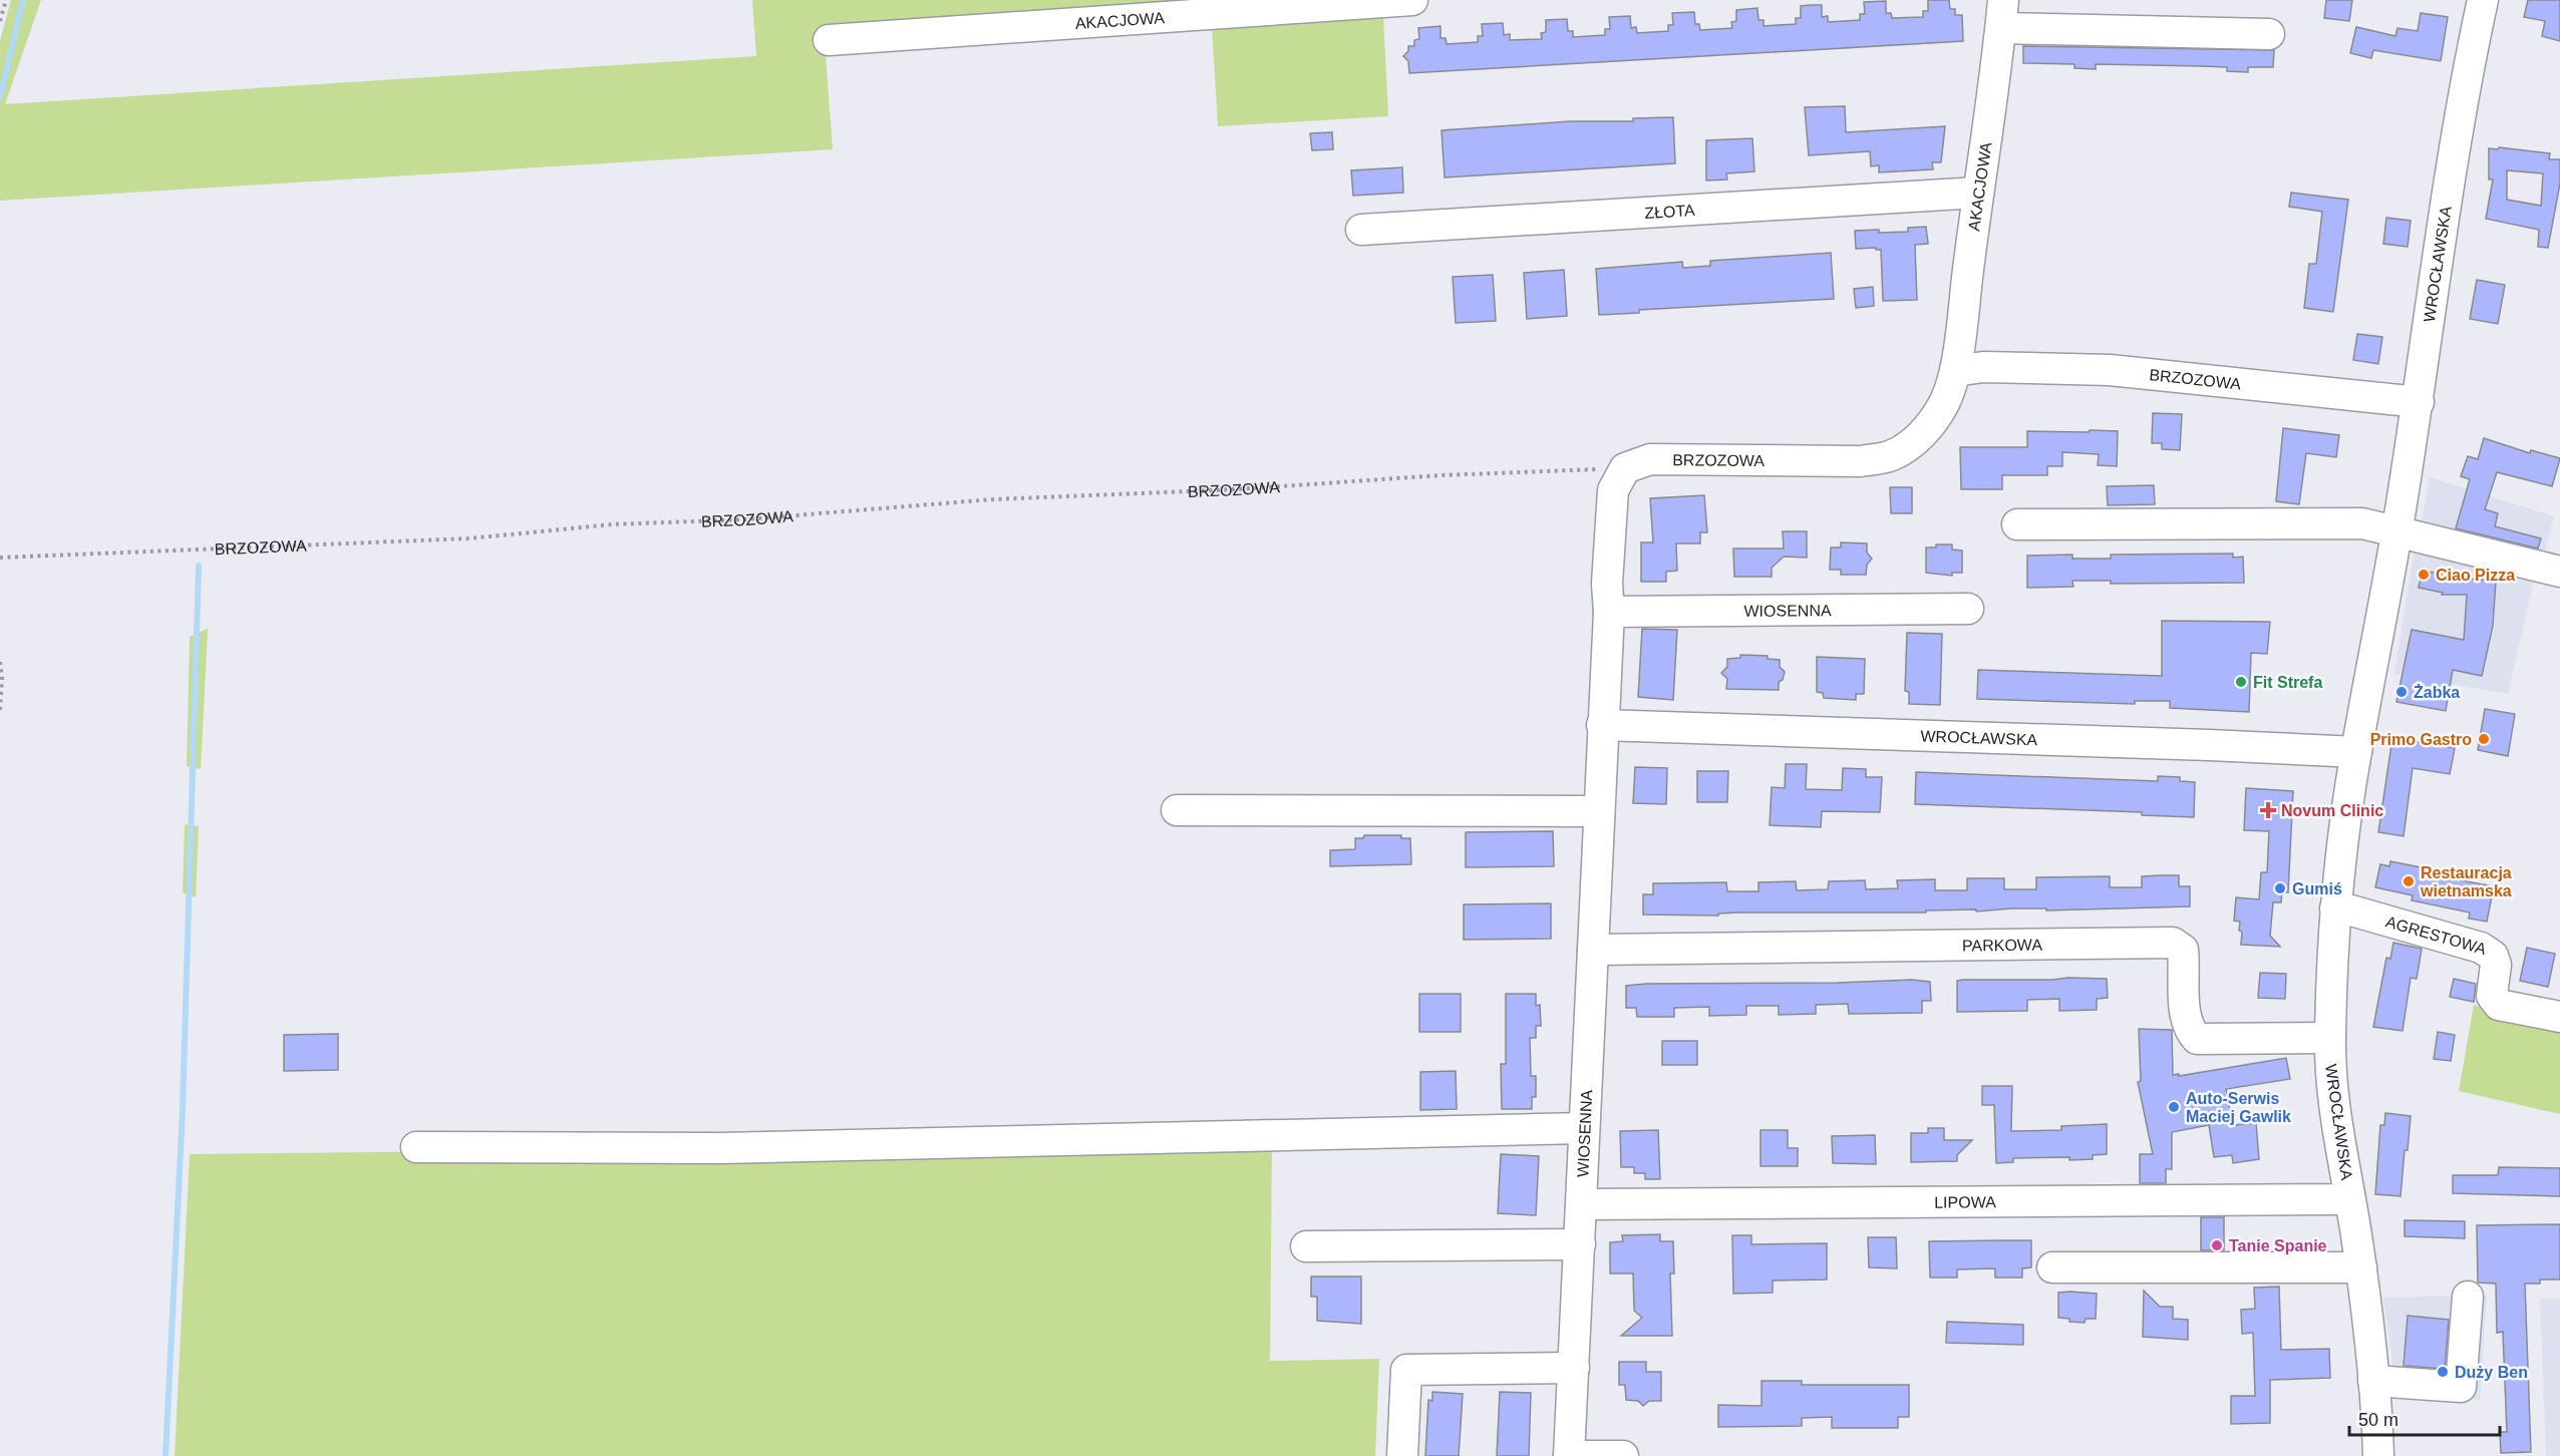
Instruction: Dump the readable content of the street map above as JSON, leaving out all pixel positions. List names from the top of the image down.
{
  "streets": {
    "street": [
      "AKACJOWA",
      "ZŁOTA",
      "WROCŁAWSKA",
      "BRZOZOWA",
      "WIOSENNA",
      "AGRESTOWA",
      "PARKOWA",
      "LIPOWA"
    ]
  },
  "crossings": [
    ["AKACJOWA", "ZŁOTA"],
    ["AKACJOWA", "BRZOZOWA"],
    ["WROCŁAWSKA", "BRZOZOWA"],
    ["WROCŁAWSKA", "WIOSENNA"],
    ["WROCŁAWSKA", "AGRESTOWA"],
    ["WROCŁAWSKA", "PARKOWA"],
    ["WROCŁAWSKA", "LIPOWA"],
    ["BRZOZOWA", "WIOSENNA"],
    ["WIOSENNA", "PARKOWA"],
    ["WIOSENNA", "LIPOWA"]
  ],
  "places": {
    "other": [
      "Ciao Pizza",
      "Fit Strefa",
      "Żabka",
      "Primo Gastro",
      "Restauracja wietnamska",
      "Gumiś",
      "Auto-Serwis Maciej Gawlik",
      "Tanie Spanie",
      "Duży Ben"
    ],
    "health": ["Novum Clinic"]
  },
  "scale_bar": "50 m"
}
